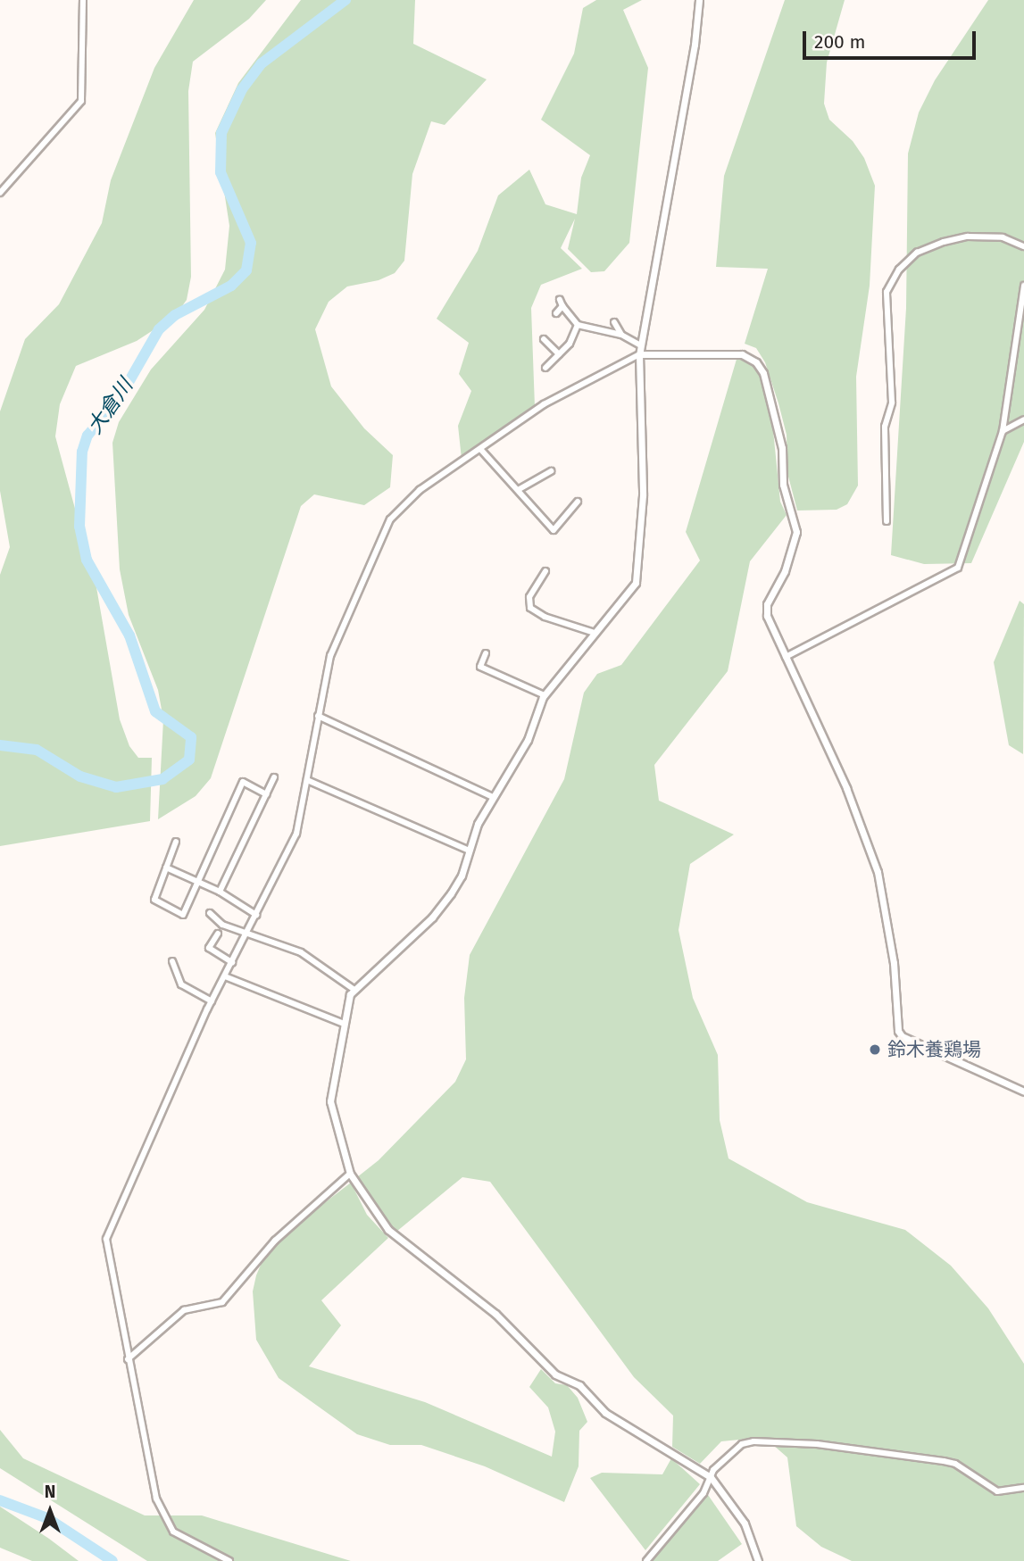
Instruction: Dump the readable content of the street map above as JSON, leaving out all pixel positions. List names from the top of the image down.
{
  "water": ["大倉川"],
  "places": ["鈴木養鶏場"],
  "scale_bar": "200 m",
  "north": "top"
}
